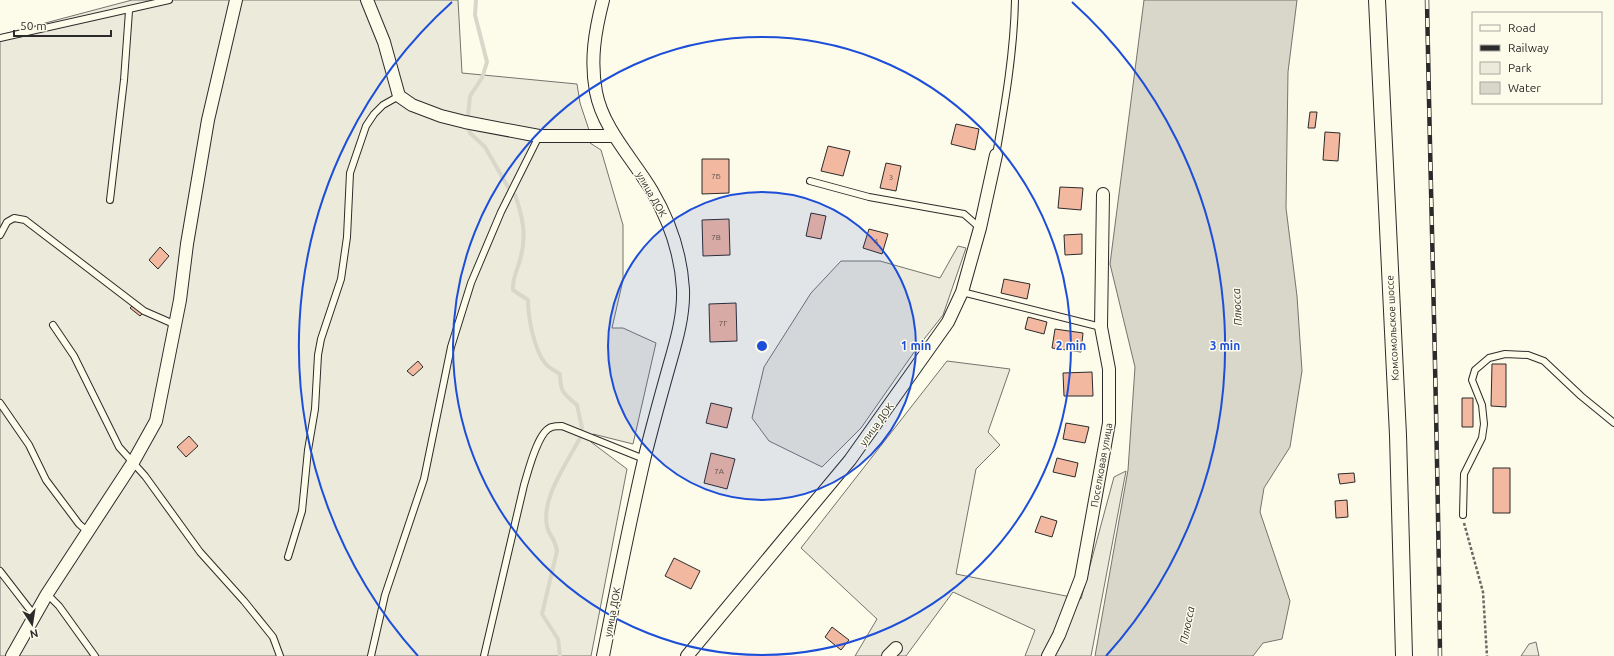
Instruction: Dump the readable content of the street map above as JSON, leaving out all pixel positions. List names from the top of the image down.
{
  "streets": {
    "main road": ["Комсомольское шоссе"],
    "street": ["улица ДОК", "Поселковая улица"]
  },
  "water": ["Плюсса"],
  "house_numbers": [
    "7Б",
    "3",
    "7В",
    "4",
    "7Г",
    "7А"
  ],
  "legend": [
    "Road",
    "Railway",
    "Park",
    "Water"
  ],
  "scale_bar": "50 m",
  "north": "bottom",
  "rings": ["1 min", "2 min", "3 min"]
}
